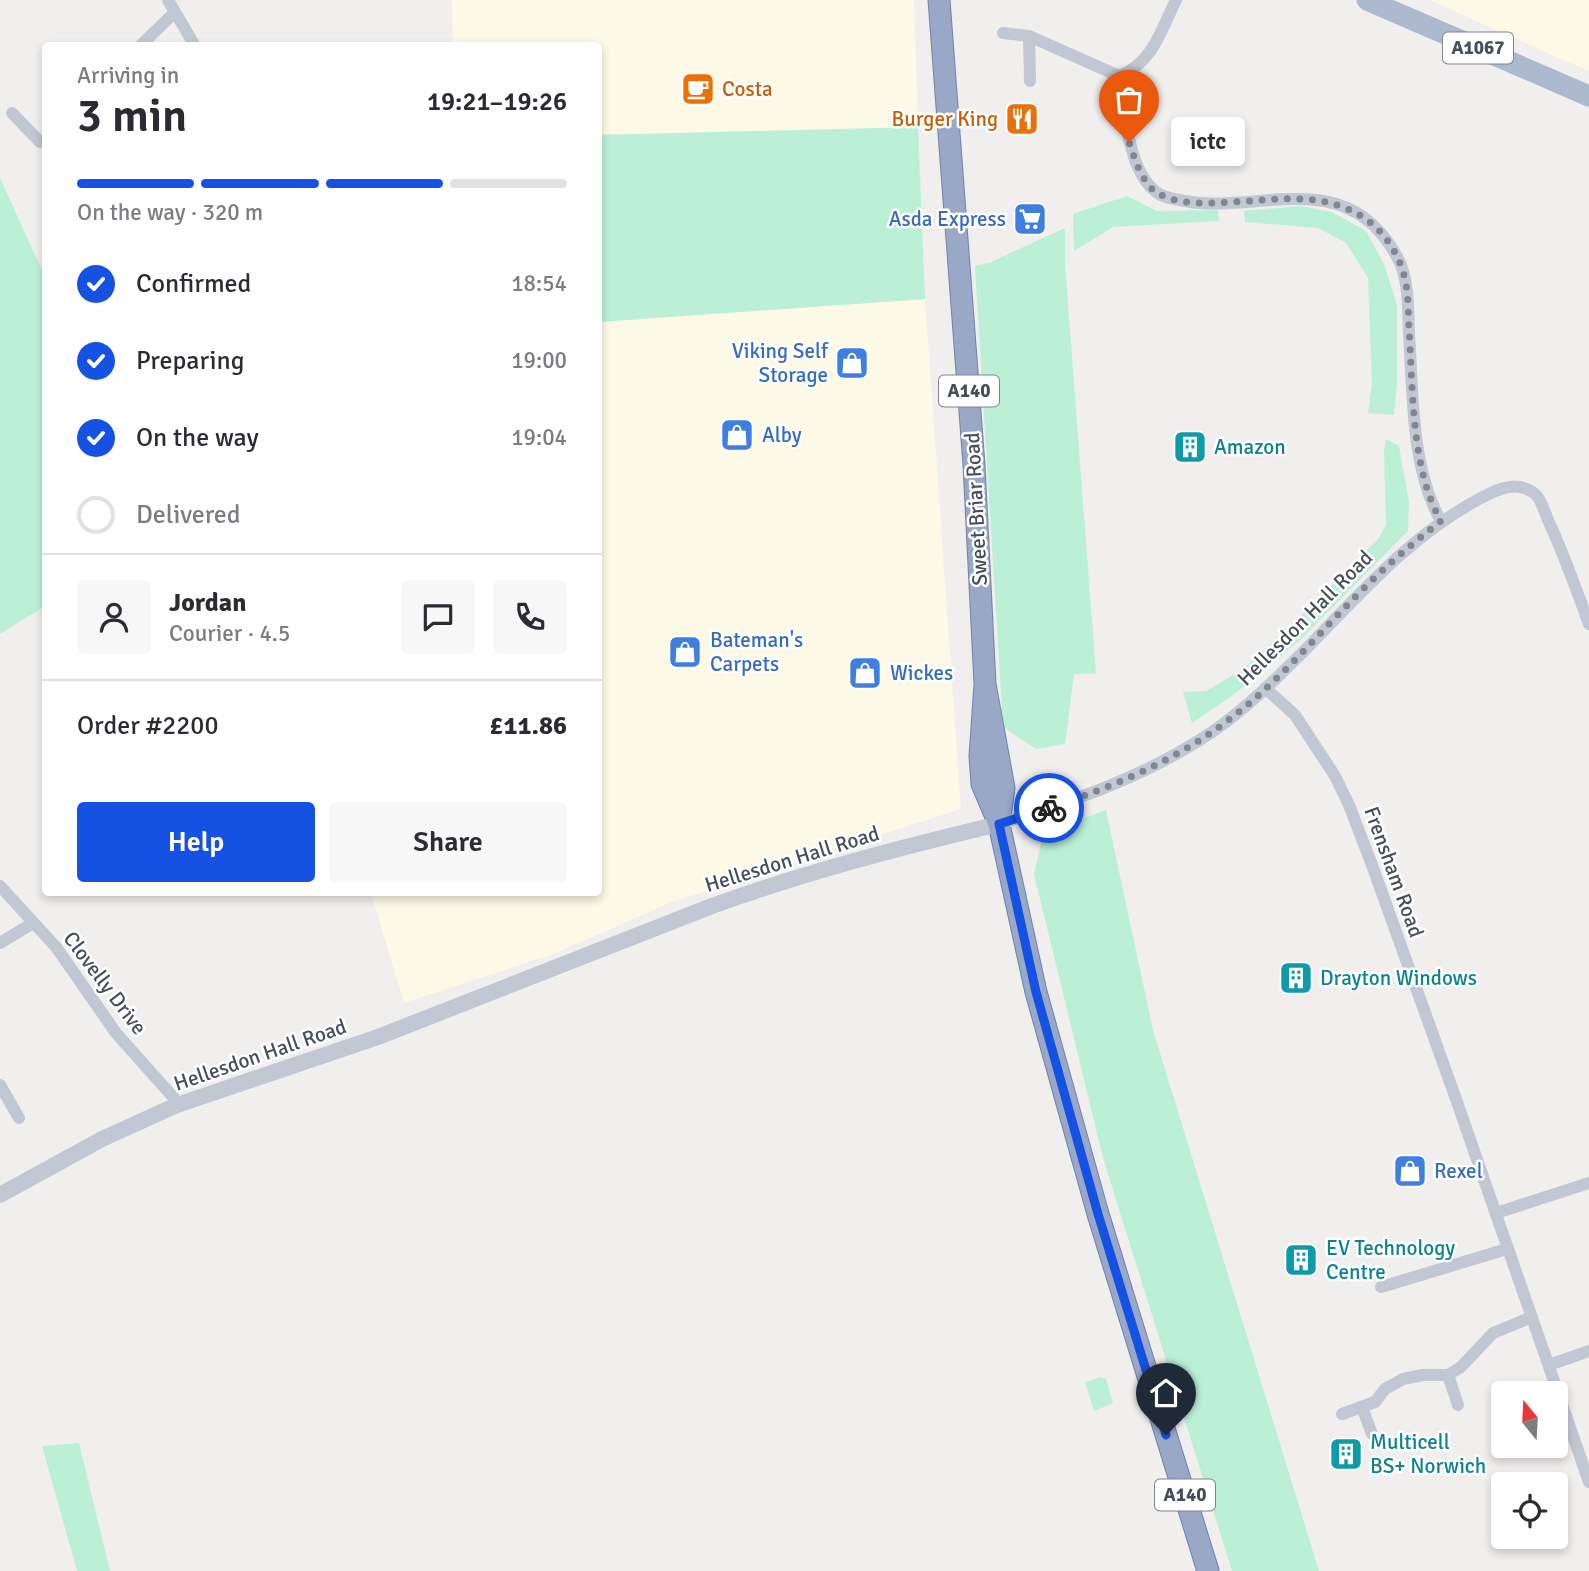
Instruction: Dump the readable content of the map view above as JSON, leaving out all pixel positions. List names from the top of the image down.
{
  "streets": {
    "highway": ["A140", "Sweet Briar Road"],
    "main road": ["A1067"],
    "street": ["Hellesdon Hall Road", "Frensham Road", "Clovelly Drive"]
  },
  "crossings": [
    ["Sweet Briar Road", "Hellesdon Hall Road"],
    ["Hellesdon Hall Road", "Frensham Road"],
    ["Hellesdon Hall Road", "Clovelly Drive"]
  ],
  "places": {
    "cafe": ["Costa"],
    "restaurant": ["Burger King"],
    "other": ["ictc"],
    "supermarket": ["Asda Express"],
    "shop": [
      "Viking Self Storage",
      "Alby",
      "Bateman's Carpets",
      "Wickes",
      "Rexel"
    ],
    "building": [
      "Amazon",
      "Drayton Windows",
      "EV Technology Centre",
      "Multicell BS+ Norwich"
    ]
  },
  "north": "top",
  "page": {
    "heading": ["3 min", "Arriving in", "19:21–19:26"],
    "panel": [
      "Jordan",
      "Courier · 4.5",
      "Order #2200",
      "£11.86"
    ],
    "bubble": "ictc",
    "bar": "On the way · 320 m",
    "list": [
      ["Confirmed", "18:54"],
      ["Preparing", "19:00"],
      ["On the way", "19:04"],
      "Delivered"
    ],
    "buttons": ["Help", "Share"]
  }
}
